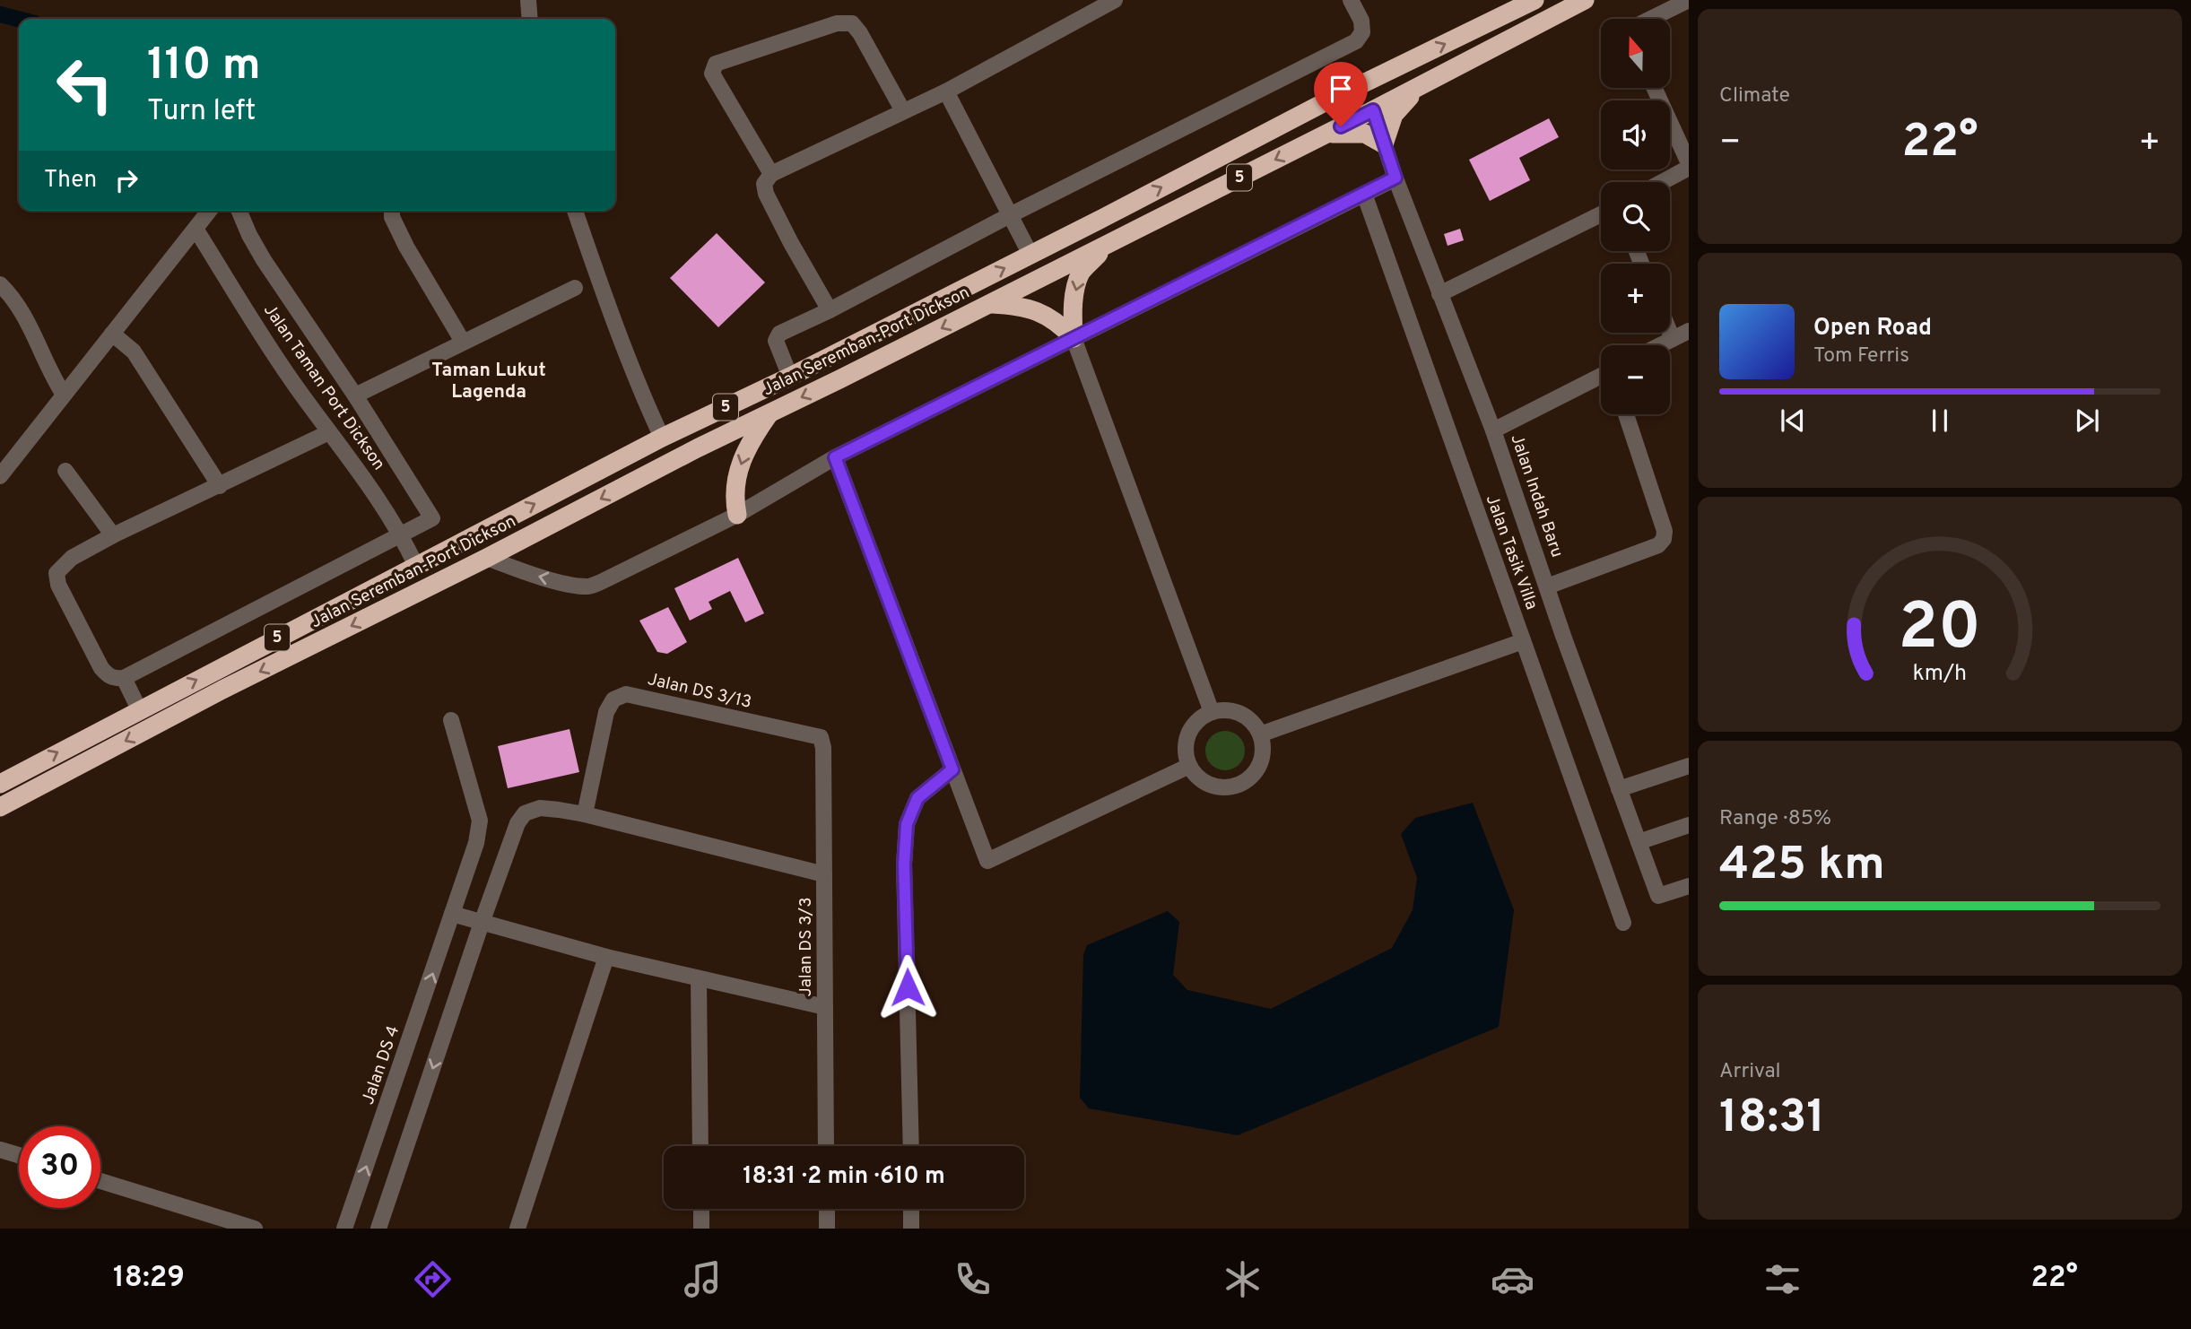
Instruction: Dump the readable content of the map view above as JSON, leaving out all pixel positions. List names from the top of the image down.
{
  "streets": {
    "highway": ["5", "Jalan Seremban-Port Dickson"],
    "street": [
      "Jalan Taman Port Dickson",
      "Jalan Indah Baru",
      "Jalan Tasik Villa",
      "Jalan DS 3/13",
      "Jalan DS 3/3",
      "Jalan DS 4"
    ]
  },
  "crossings": [
    ["Jalan Seremban-Port Dickson", "Jalan Taman Port Dickson"],
    ["Jalan Seremban-Port Dickson", "Jalan Indah Baru"],
    ["Jalan DS 3/13", "Jalan DS 3/3"]
  ],
  "districts": ["Taman Lukut Lagenda"],
  "north": "top",
  "page": {
    "tile": [
      "Climate",
      ["Range · 85%", "425 km"],
      ["Arrival", "18:31"]
    ],
    "map_buttons": ["+", "−"],
    "turn": ["110 m", "Turn left"],
    "heat": ["−", "22°", "+"],
    "then": "Then",
    "song": ["Open Road", "Tom Ferris"],
    "limit": "30",
    "trip": "18:31 · 2 min · 610 m",
    "tabs": ["18:29", "22°"],
    "gauge": ["20", "km/h"]
  }
}
